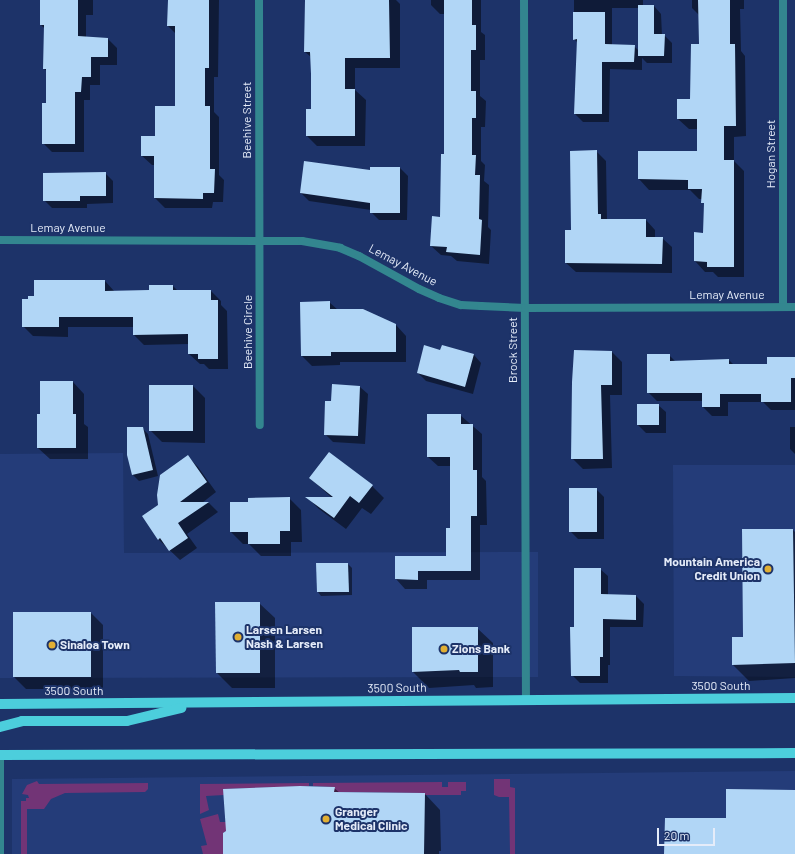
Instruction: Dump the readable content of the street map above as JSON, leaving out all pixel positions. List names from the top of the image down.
{
  "streets": {
    "main road": ["3500 South"],
    "street": [
      "Beehive Street",
      "Hogan Street",
      "Lemay Avenue",
      "Beehive Circle",
      "Brock Street"
    ]
  },
  "crossings": [
    ["Beehive Street", "Lemay Avenue"],
    ["Beehive Street", "Beehive Circle"],
    ["Hogan Street", "Lemay Avenue"],
    ["Lemay Avenue", "Beehive Circle"],
    ["Lemay Avenue", "Brock Street"],
    ["Brock Street", "3500 South"]
  ],
  "places": [
    "Mountain America Credit Union",
    "Larsen Larsen Nash & Larsen",
    "Sinaloa Town",
    "Zions Bank",
    "Granger Medical Clinic"
  ],
  "scale_bar": "20 m"
}
